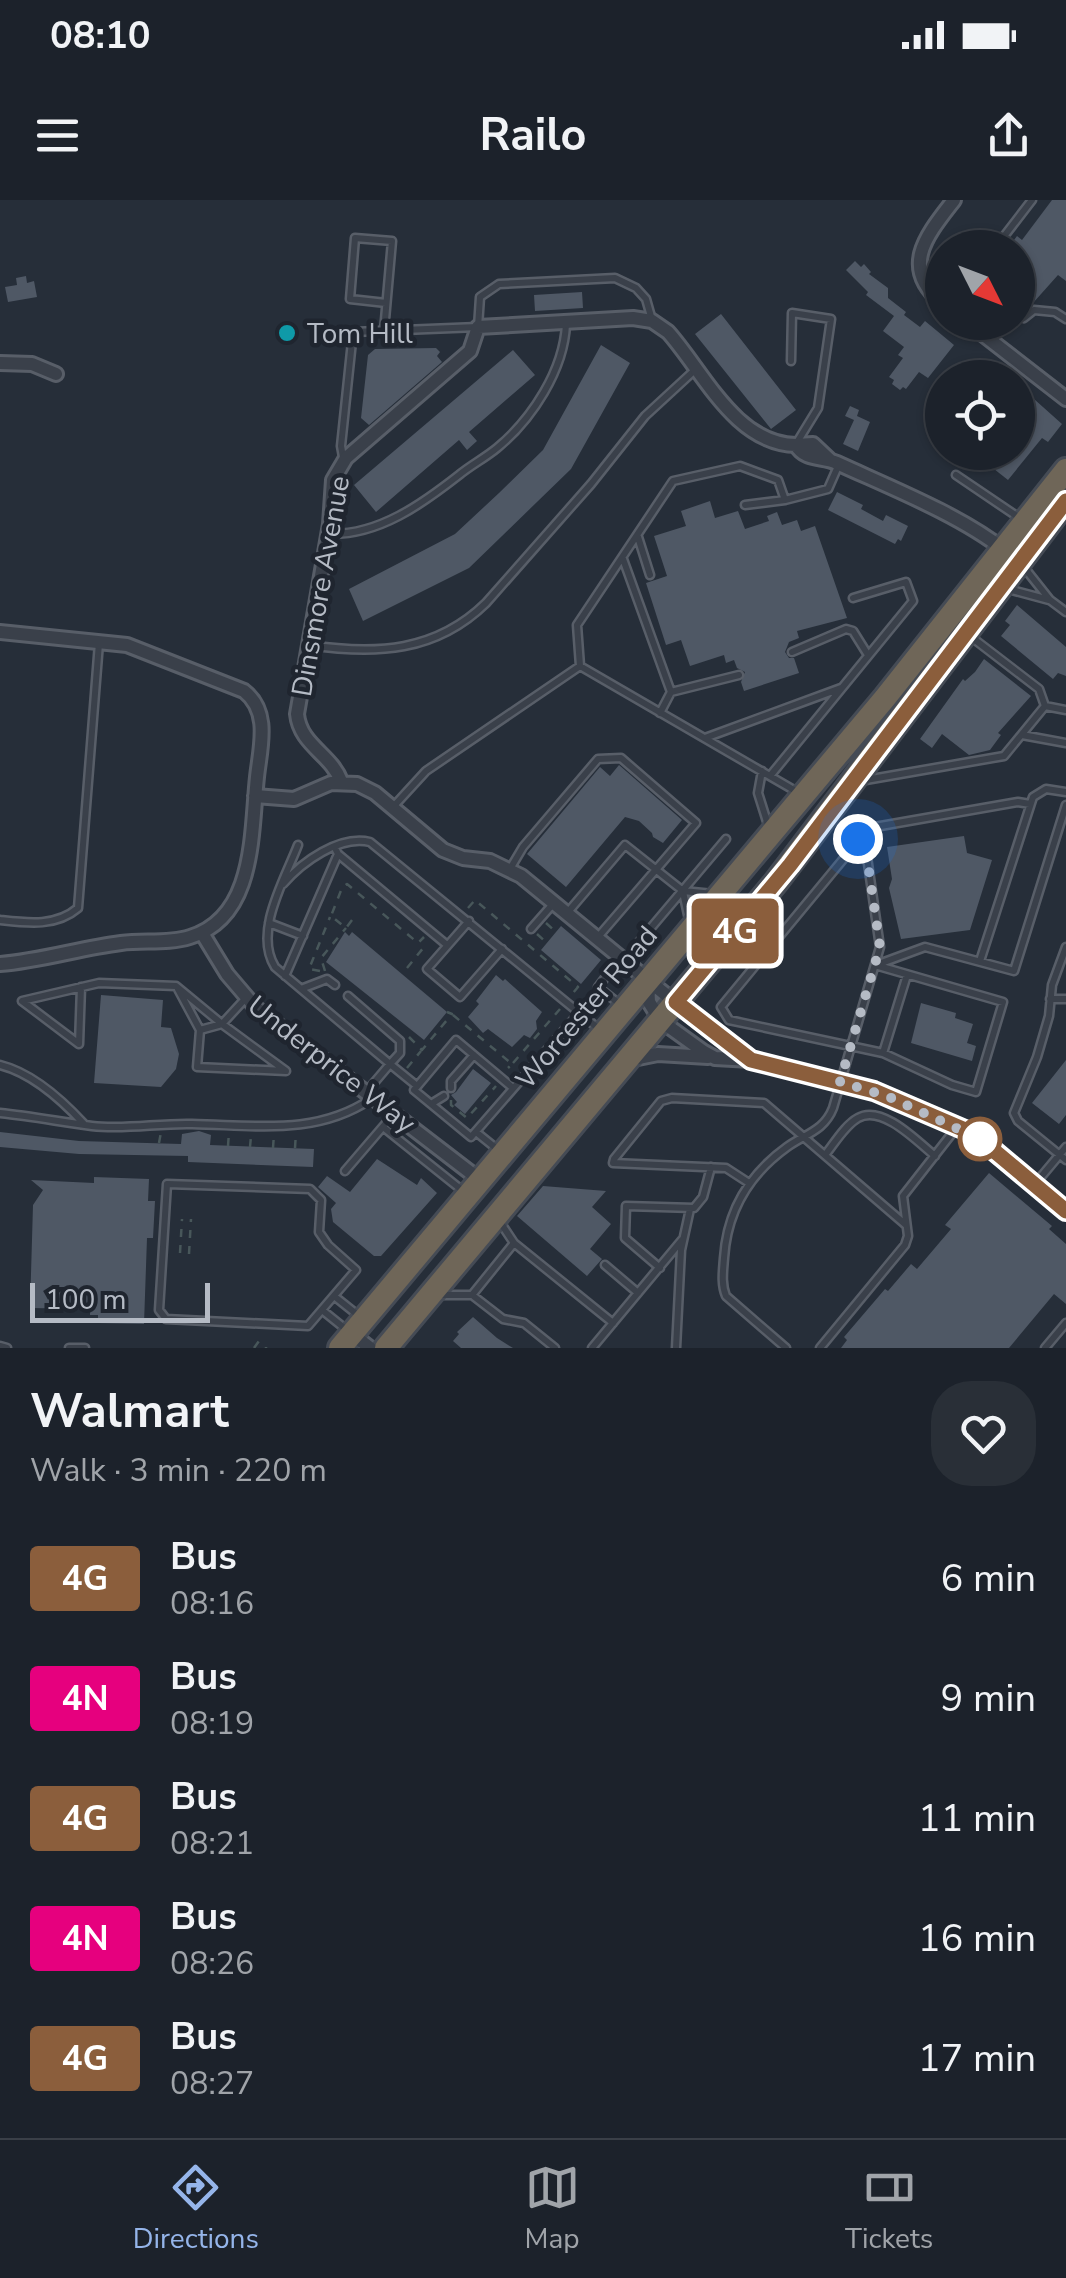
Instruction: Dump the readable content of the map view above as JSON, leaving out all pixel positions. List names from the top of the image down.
{
  "streets": {
    "highway": ["Worcester Road"],
    "street": ["Dinsmore Avenue", "Underprice Way"]
  },
  "crossings": [
    ["Worcester Road", "Underprice Way"]
  ],
  "places": ["Tom Hill"],
  "lines": ["bus line 4G"],
  "scale_bar": "100 m",
  "north": "bottom right",
  "page": {
    "status": "08:10",
    "header": "Railo",
    "on_map": "4G",
    "scale": "100 m",
    "heading": ["Walmart", "Walk · 3 min · 220 m"],
    "list": [
      {
        "mark": "4G",
        "name": "Bus",
        "note": "08:16",
        "value": "6 min"
      },
      {
        "mark": "4N",
        "name": "Bus",
        "note": "08:19",
        "value": "9 min"
      },
      {
        "mark": "4G",
        "name": "Bus",
        "note": "08:21",
        "value": "11 min"
      },
      {
        "mark": "4N",
        "name": "Bus",
        "note": "08:26",
        "value": "16 min"
      },
      {
        "mark": "4G",
        "name": "Bus",
        "note": "08:27",
        "value": "17 min"
      }
    ],
    "tabs": ["Directions", "Map", "Tickets"]
  }
}
